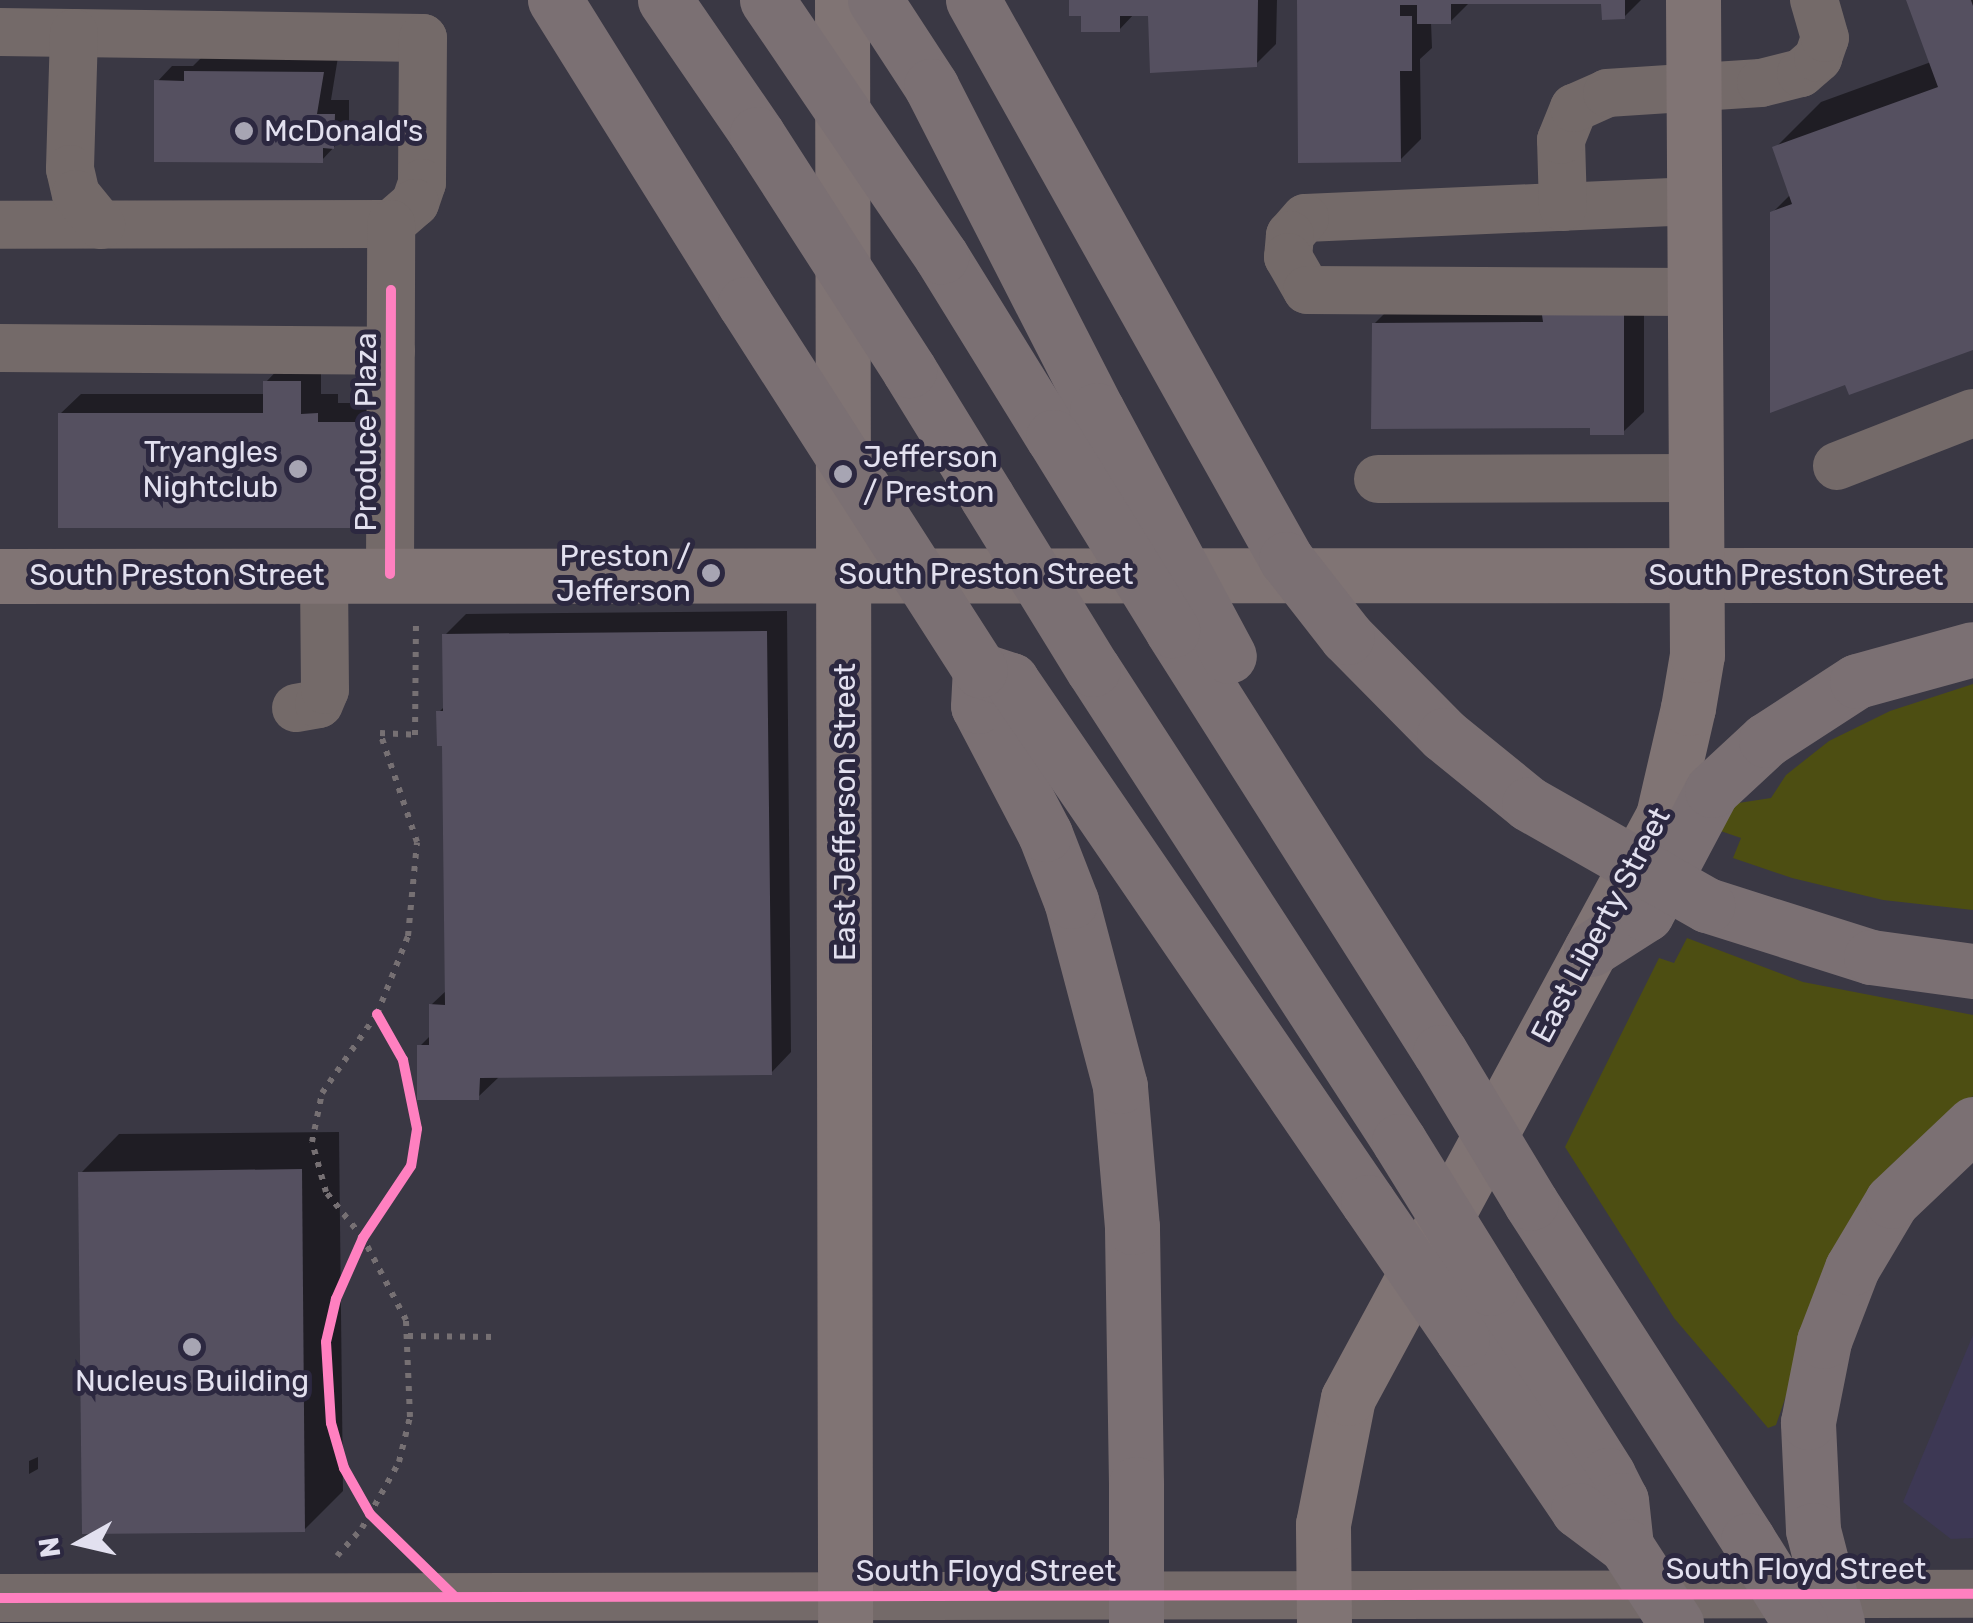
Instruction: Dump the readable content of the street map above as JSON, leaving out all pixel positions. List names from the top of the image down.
{
  "streets": {
    "main road": ["South Preston Street", "East Jefferson Street", "East Liberty Street"],
    "street": ["Produce Plaza", "South Floyd Street"]
  },
  "crossings": [
    ["Produce Plaza", "South Preston Street"],
    ["South Preston Street", "East Jefferson Street"],
    ["South Preston Street", "East Liberty Street"],
    ["East Jefferson Street", "South Floyd Street"],
    ["East Liberty Street", "South Floyd Street"]
  ],
  "places": [
    "McDonald's",
    "Tryangles Nightclub",
    "Jefferson / Preston",
    "Preston / Jefferson",
    "Nucleus Building"
  ],
  "north": "left"
}
